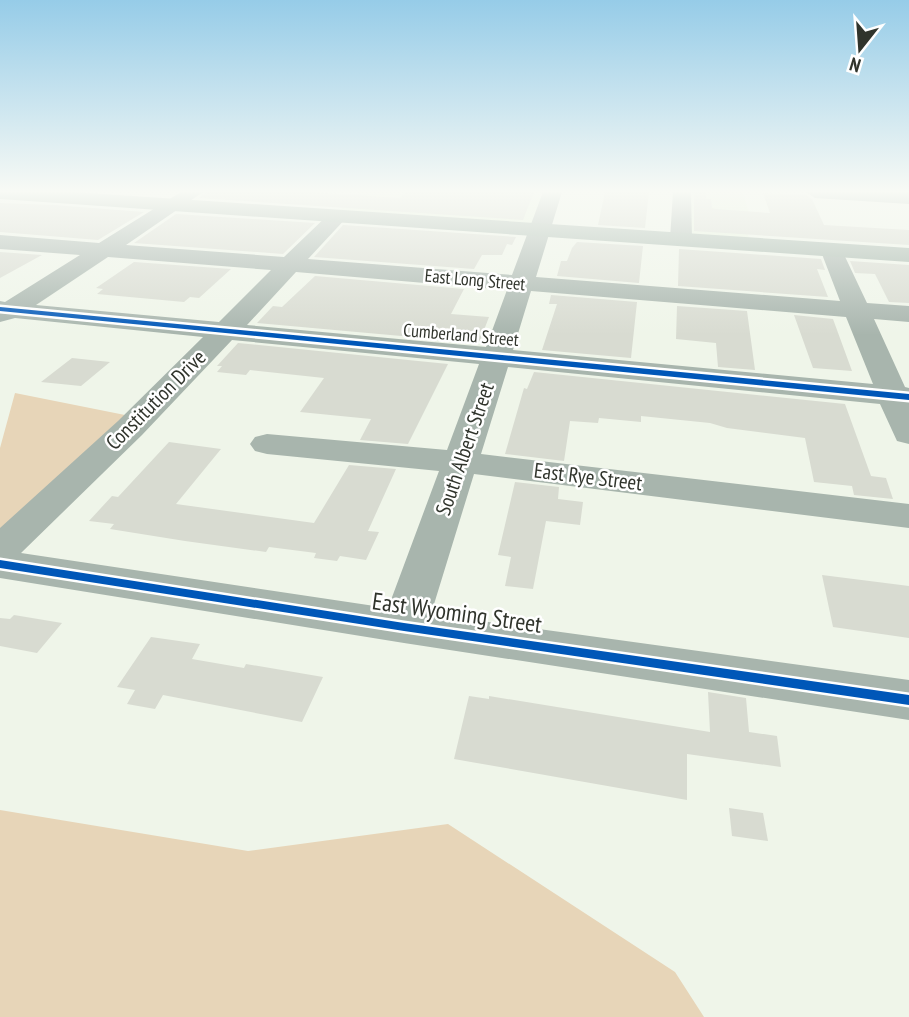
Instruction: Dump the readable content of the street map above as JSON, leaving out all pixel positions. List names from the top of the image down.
{
  "streets": {
    "street": [
      "East Long Street",
      "Cumberland Street",
      "Constitution Drive",
      "South Albert Street",
      "East Rye Street",
      "East Wyoming Street"
    ]
  },
  "crossings": [
    ["East Long Street", "Constitution Drive"],
    ["East Long Street", "South Albert Street"],
    ["Cumberland Street", "Constitution Drive"],
    ["Cumberland Street", "South Albert Street"],
    ["South Albert Street", "East Rye Street"],
    ["South Albert Street", "East Wyoming Street"]
  ],
  "north": "bottom"
}
